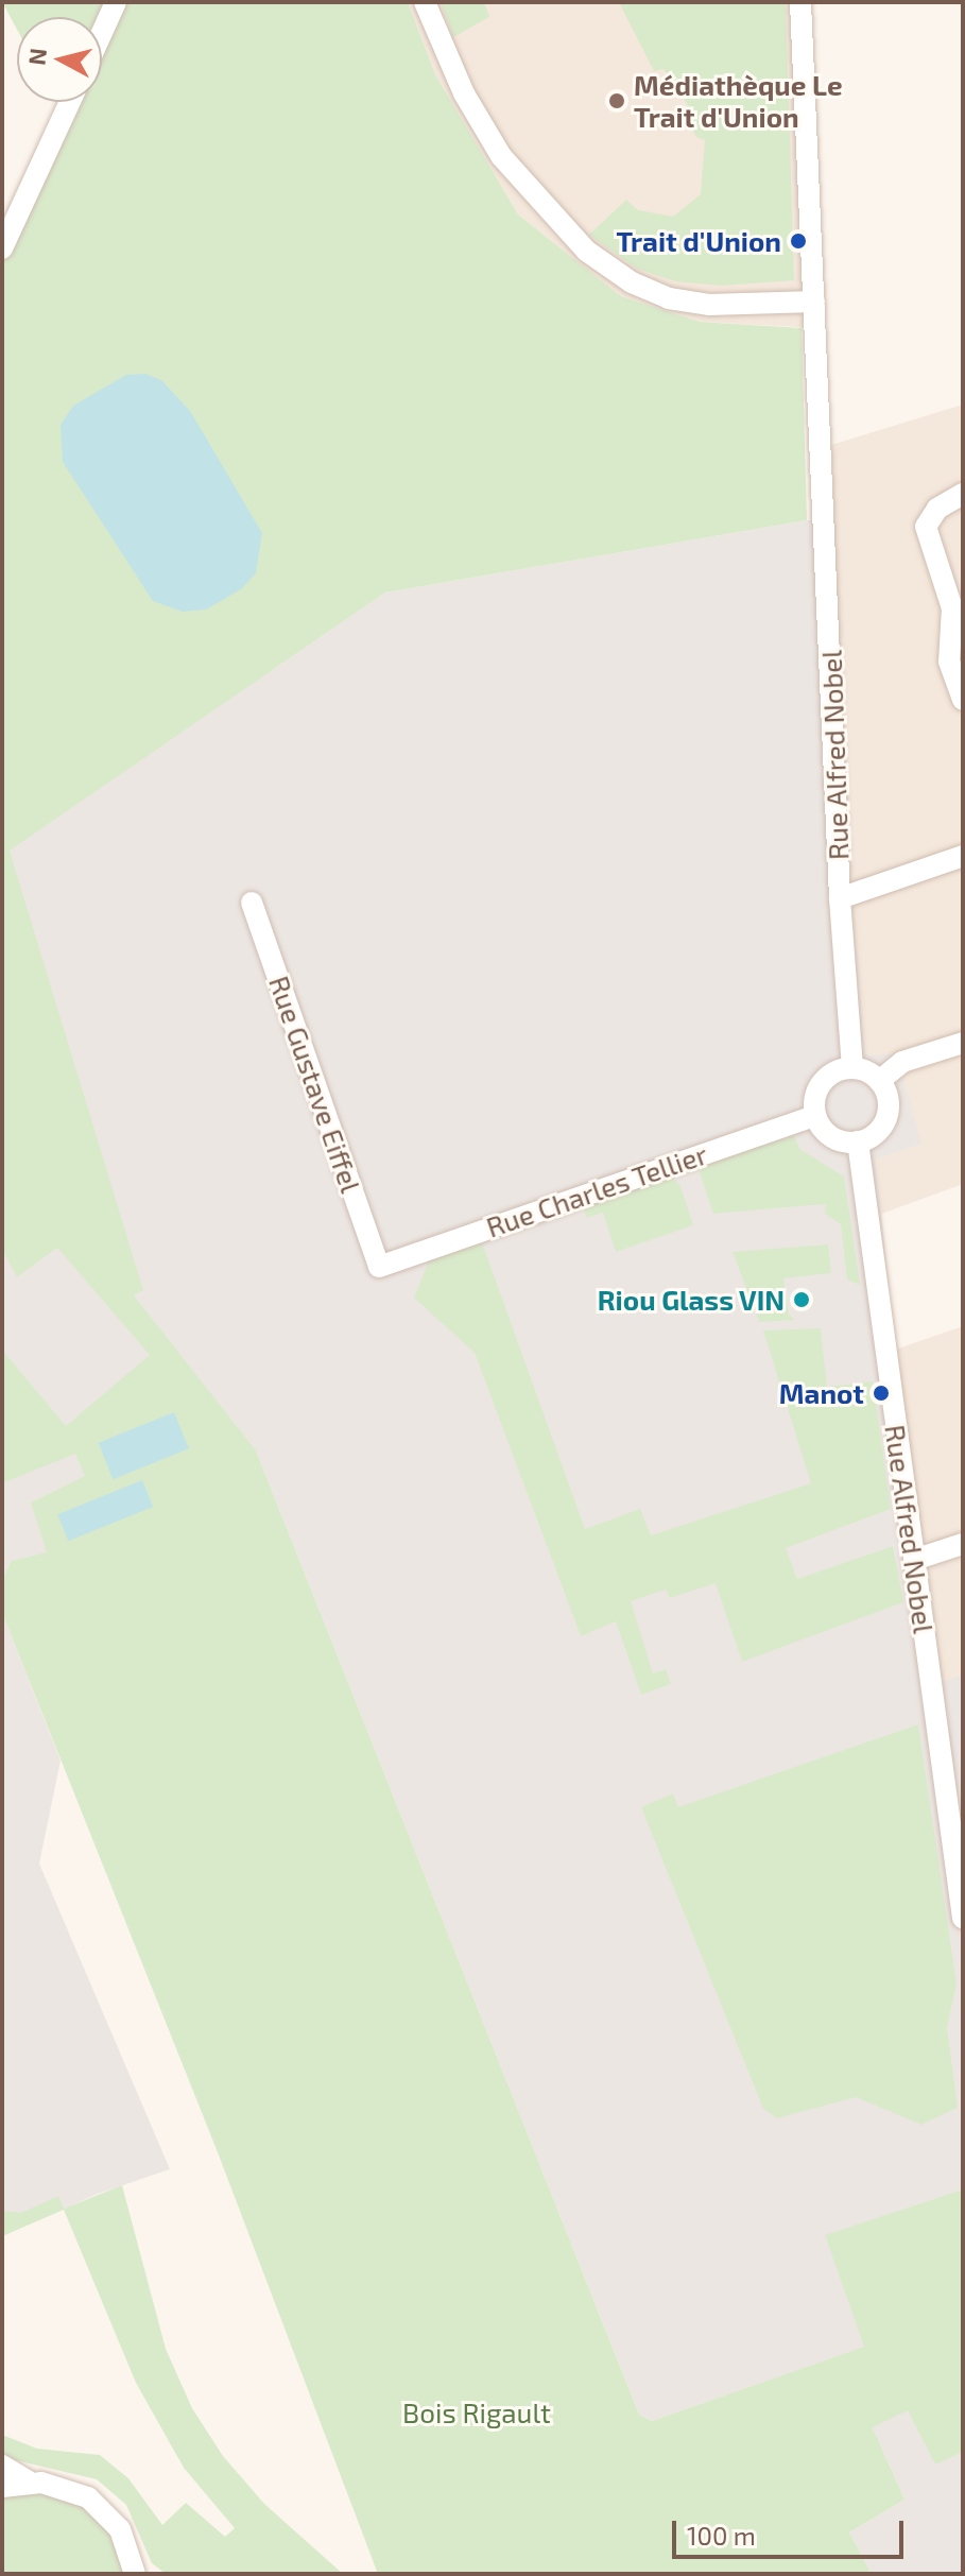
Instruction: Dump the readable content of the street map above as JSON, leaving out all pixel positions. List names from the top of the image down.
{
  "streets": {
    "street": ["Rue Alfred Nobel", "Rue Gustave Eiffel", "Rue Charles Tellier"]
  },
  "crossings": [
    ["Rue Alfred Nobel", "Rue Charles Tellier"],
    ["Rue Gustave Eiffel", "Rue Charles Tellier"]
  ],
  "parks": ["Bois Rigault"],
  "places": [
    "Médiathèque Le Trait d'Union",
    "Trait d'Union",
    "Riou Glass VIN",
    "Manot"
  ],
  "scale_bar": "100 m",
  "north": "left"
}
